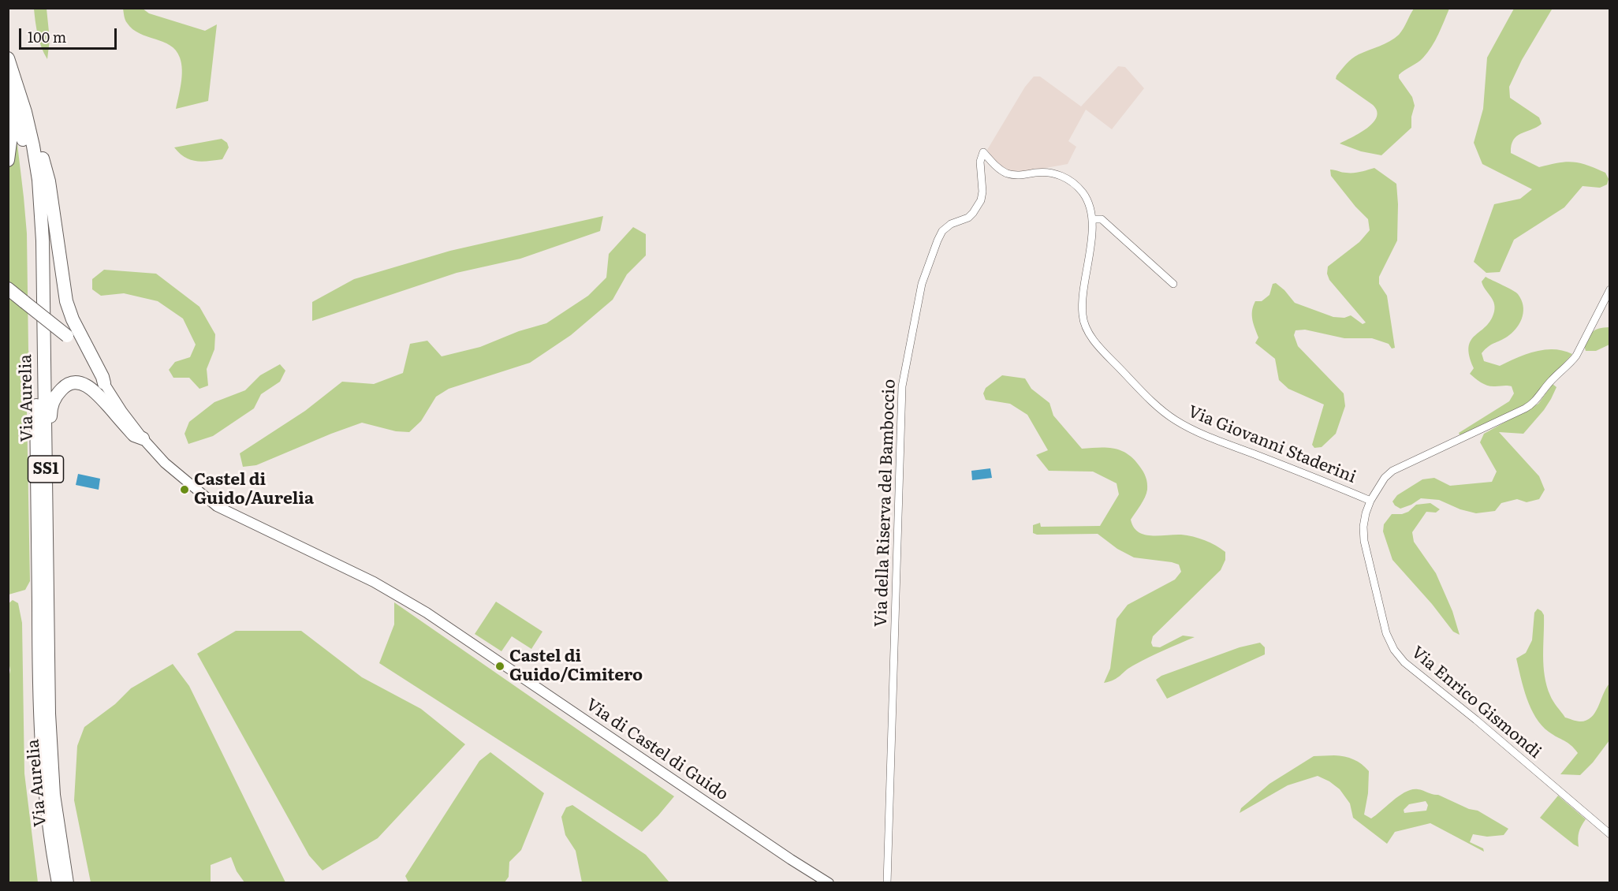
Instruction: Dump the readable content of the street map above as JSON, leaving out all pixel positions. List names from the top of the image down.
{
  "streets": {
    "highway": ["Via Aurelia", "SS1"],
    "street": [
      "Via Giovanni Staderini",
      "Via della Riserva del Bamboccio",
      "Via Enrico Gismondi",
      "Via di Castel di Guido"
    ]
  },
  "crossings": [
    ["Via Giovanni Staderini", "Via della Riserva del Bamboccio"],
    ["Via Giovanni Staderini", "Via Enrico Gismondi"]
  ],
  "places": ["Castel di Guido/Aurelia", "Castel di Guido/Cimitero"],
  "scale_bar": "100 m"
}
